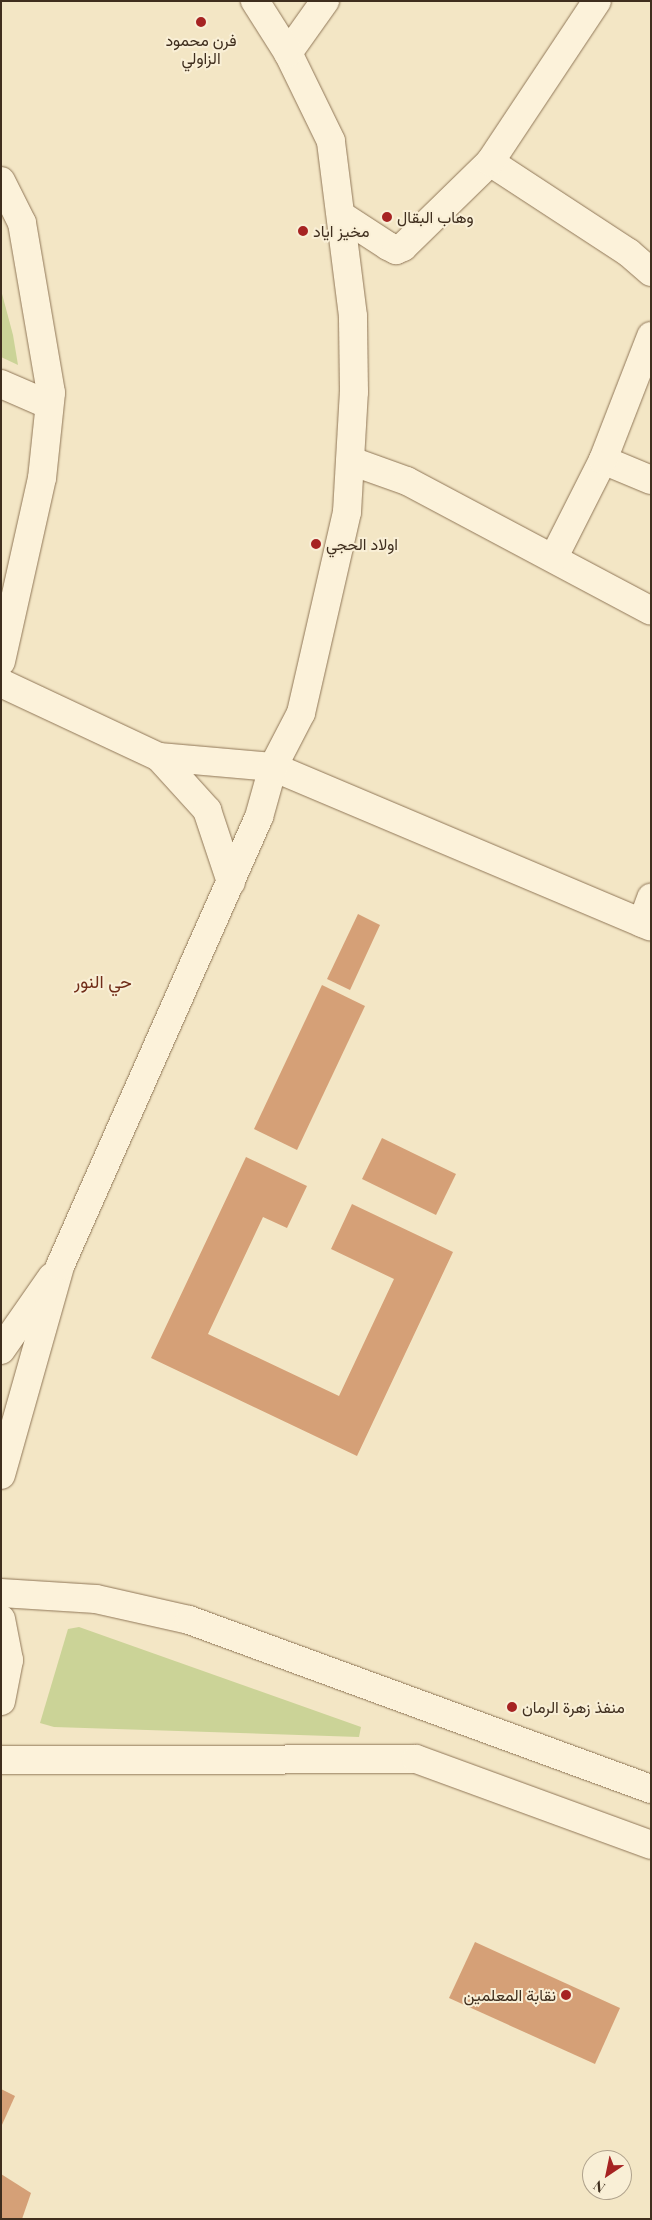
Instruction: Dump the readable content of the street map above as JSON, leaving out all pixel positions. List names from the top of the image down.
{
  "districts": ["حي النور"],
  "places": [
    "فرن محمود الزاولي",
    "وهاب البقال",
    "مخيز اياد",
    "اولاد الحجي",
    "منفذ زهرة الرمان",
    "نقابة المعلمين"
  ],
  "north": "bottom left"
}
